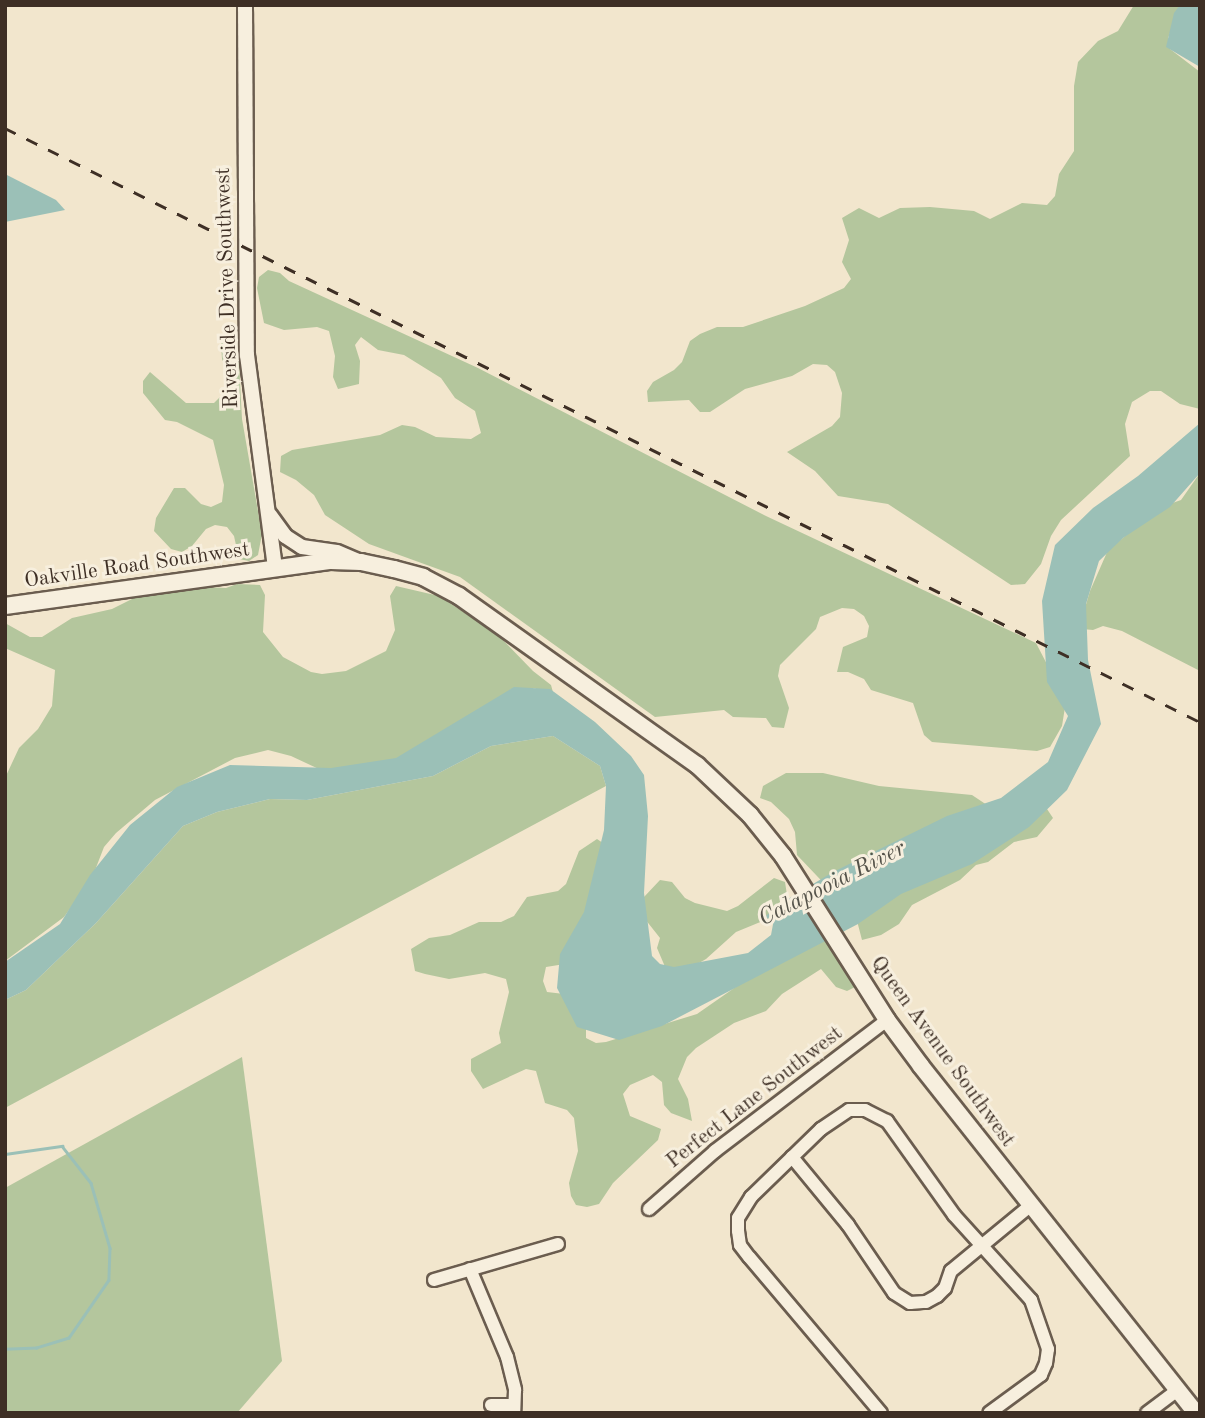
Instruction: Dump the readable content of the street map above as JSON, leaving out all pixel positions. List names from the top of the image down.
{
  "streets": {
    "main road": ["Oakville Road Southwest", "Queen Avenue Southwest"],
    "street": ["Riverside Drive Southwest", "Perfect Lane Southwest"]
  },
  "crossings": [
    ["Riverside Drive Southwest", "Oakville Road Southwest"],
    ["Riverside Drive Southwest", "Queen Avenue Southwest"],
    ["Oakville Road Southwest", "Queen Avenue Southwest"],
    ["Queen Avenue Southwest", "Perfect Lane Southwest"]
  ],
  "water": ["Calapooia River"]
}
